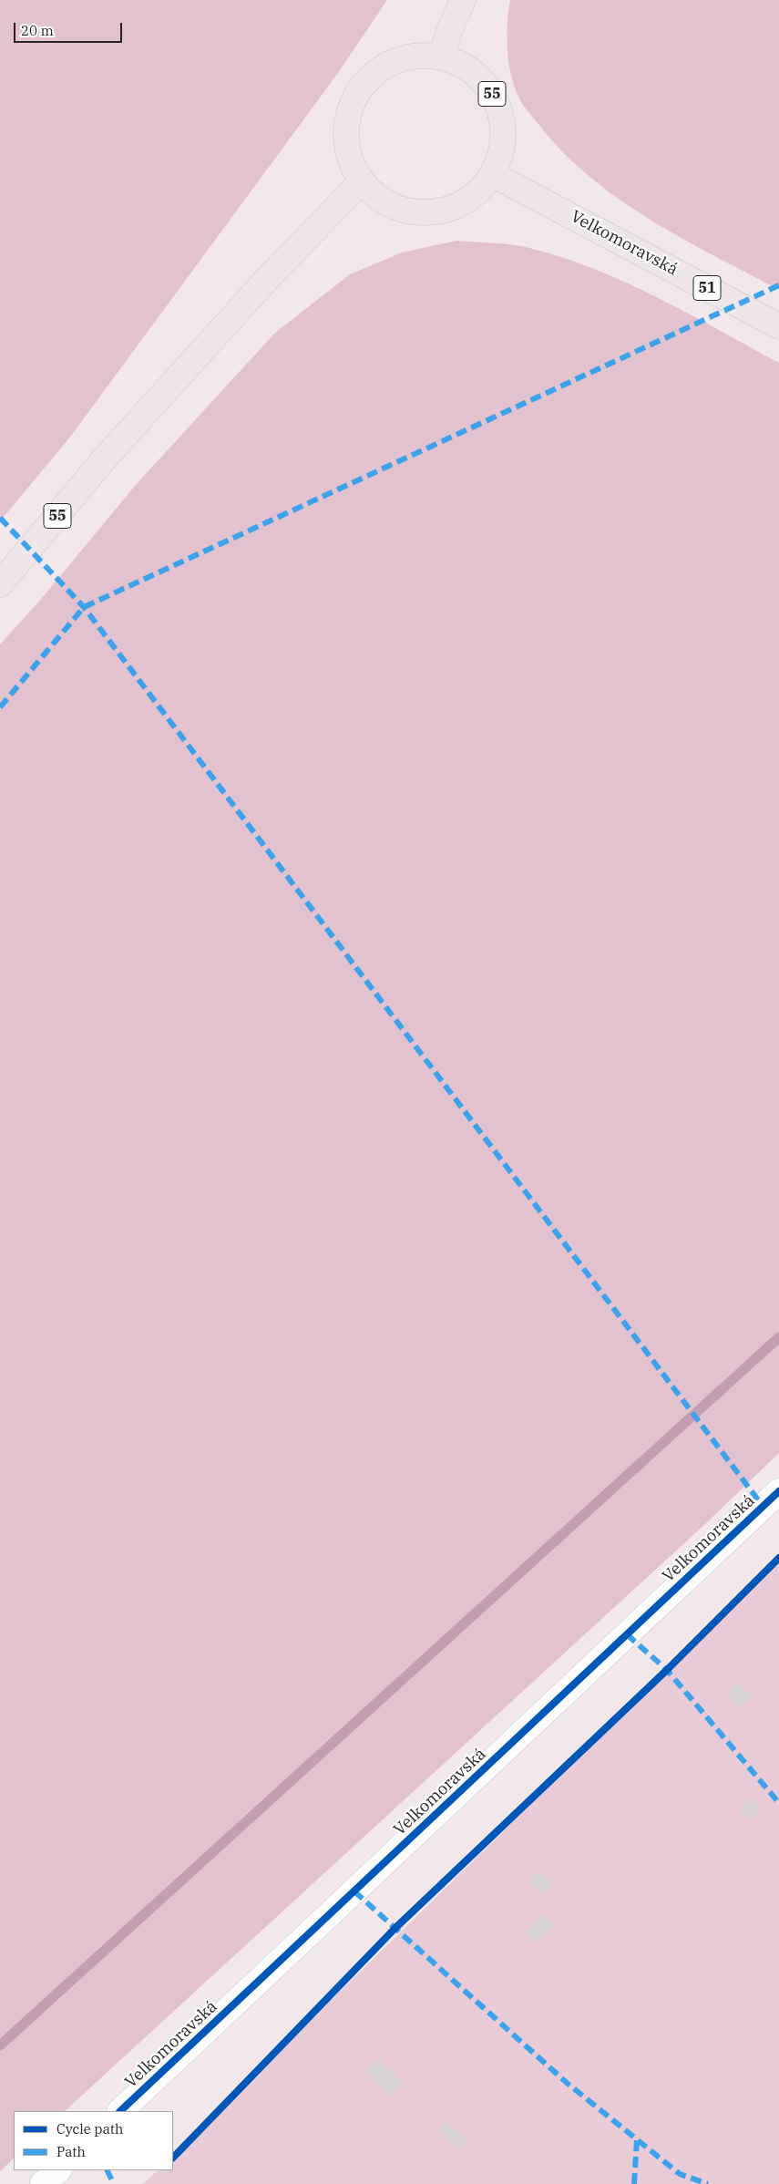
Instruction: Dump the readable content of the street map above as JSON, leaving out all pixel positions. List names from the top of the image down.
{
  "streets": {
    "main road": ["55", "Velkomoravská", "51"]
  },
  "crossings": [
    ["55", "Velkomoravská"]
  ],
  "legend": ["Cycle path", "Path"],
  "scale_bar": "20 m"
}
